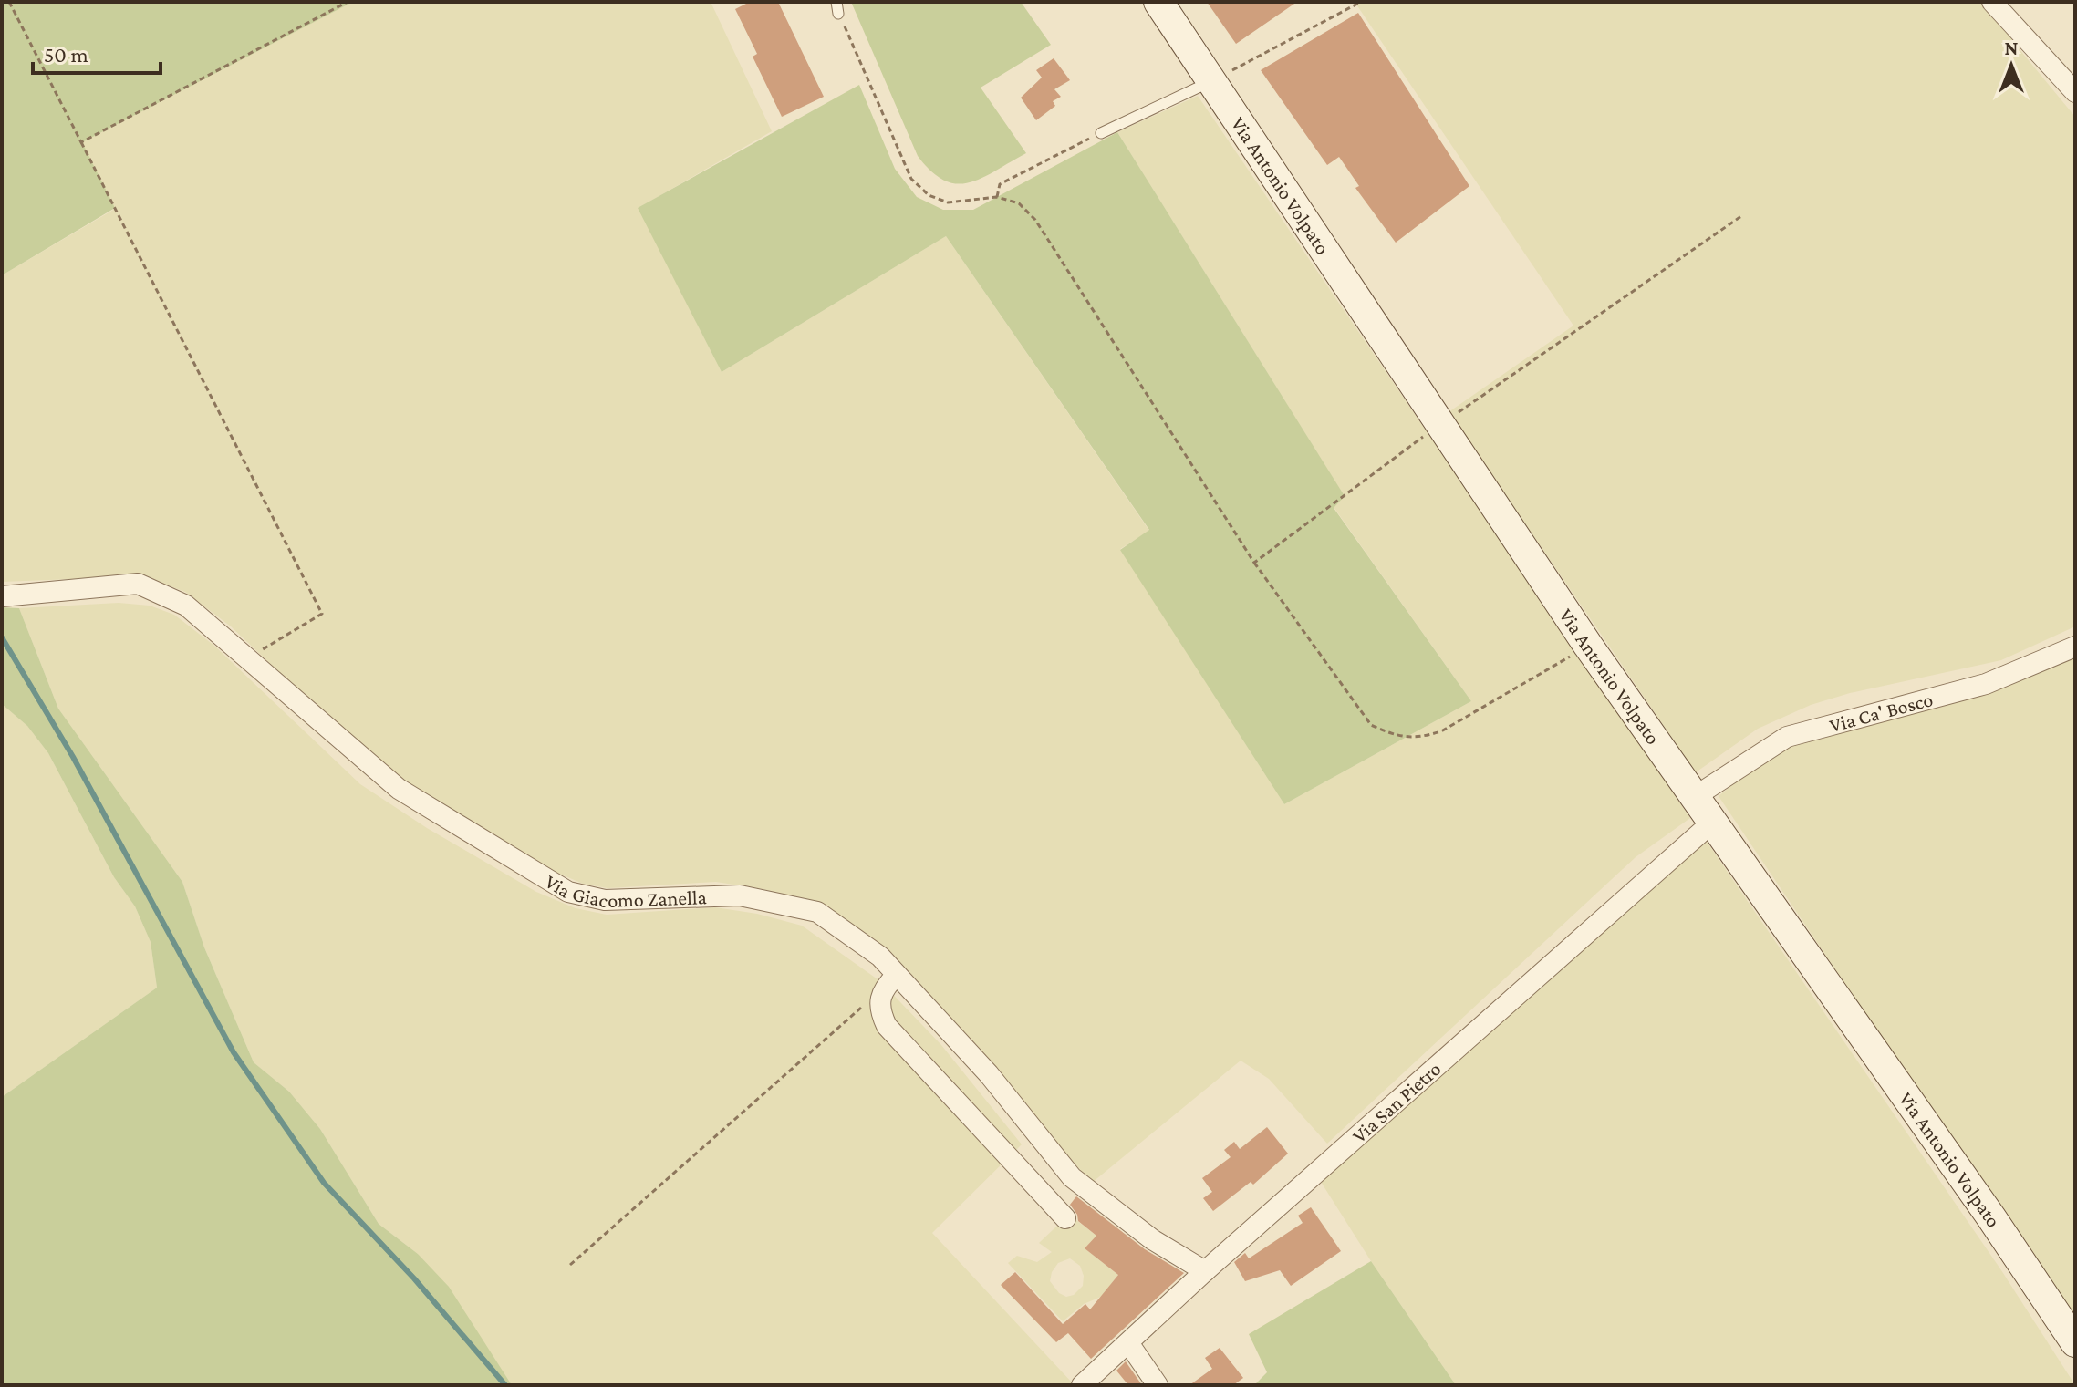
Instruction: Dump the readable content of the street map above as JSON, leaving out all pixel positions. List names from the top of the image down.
{
  "streets": {
    "street": [
      "Via Antonio Volpato",
      "Via Ca' Bosco",
      "Via Giacomo Zanella",
      "Via San Pietro"
    ]
  },
  "crossings": [
    ["Via Antonio Volpato", "Via Ca' Bosco"],
    ["Via Antonio Volpato", "Via San Pietro"],
    ["Via Giacomo Zanella", "Via San Pietro"]
  ],
  "scale_bar": "50 m",
  "north": "top"
}
